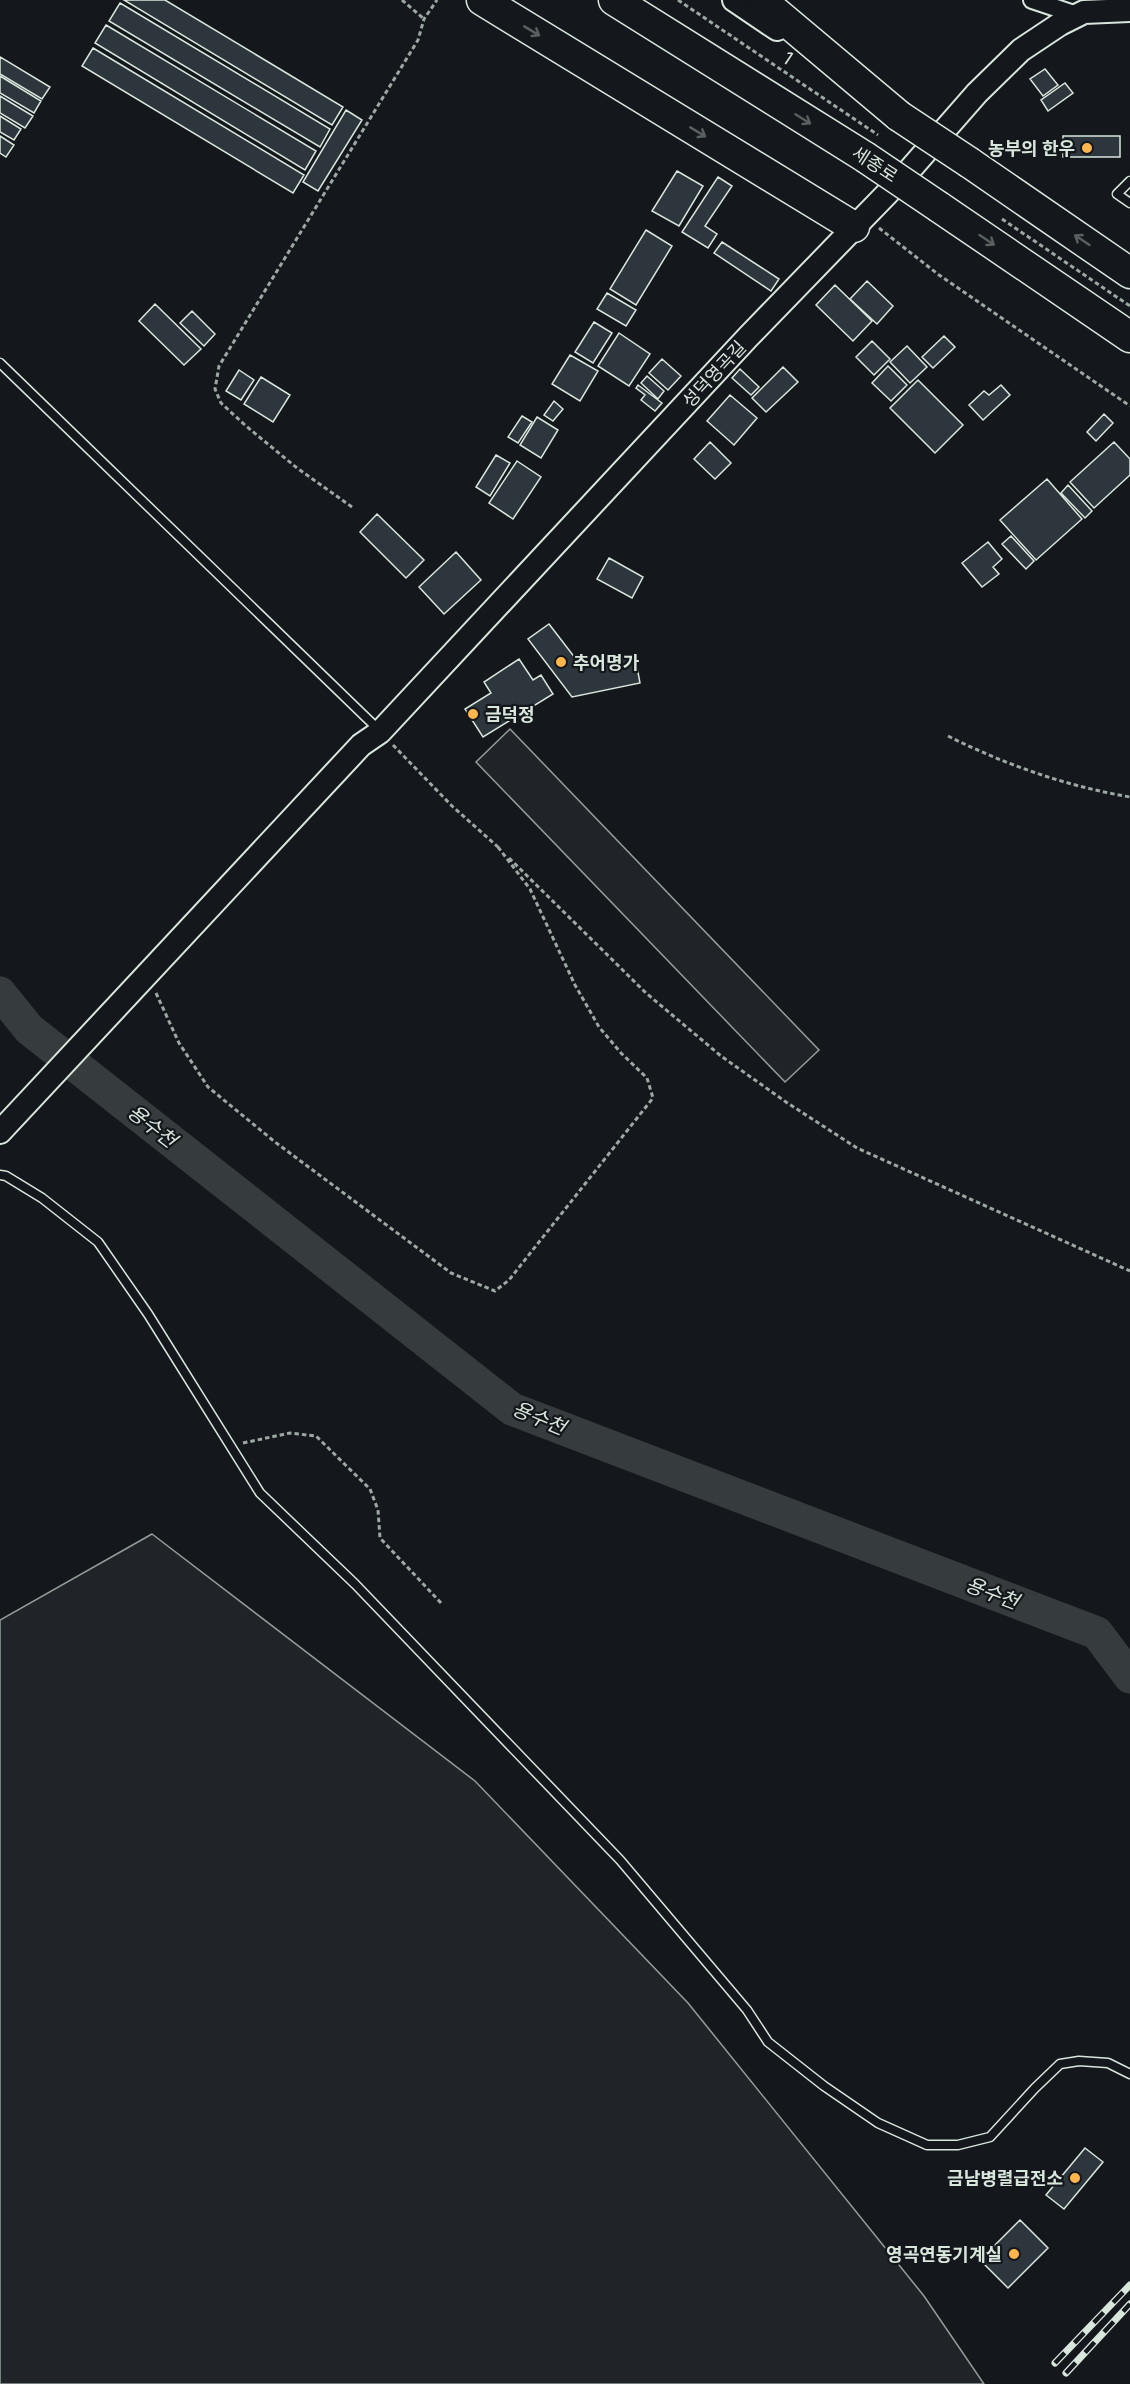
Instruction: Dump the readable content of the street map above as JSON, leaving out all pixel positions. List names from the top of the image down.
{
  "streets": {
    "highway": ["1", "세종로"],
    "main road": ["성덕영곡길"]
  },
  "crossings": [
    ["1", "세종로"]
  ],
  "water": ["용수천"],
  "places": [
    "농부의 한우",
    "추어명가",
    "금덕정",
    "금남병렬급전소",
    "영곡연동기계실"
  ]
}
